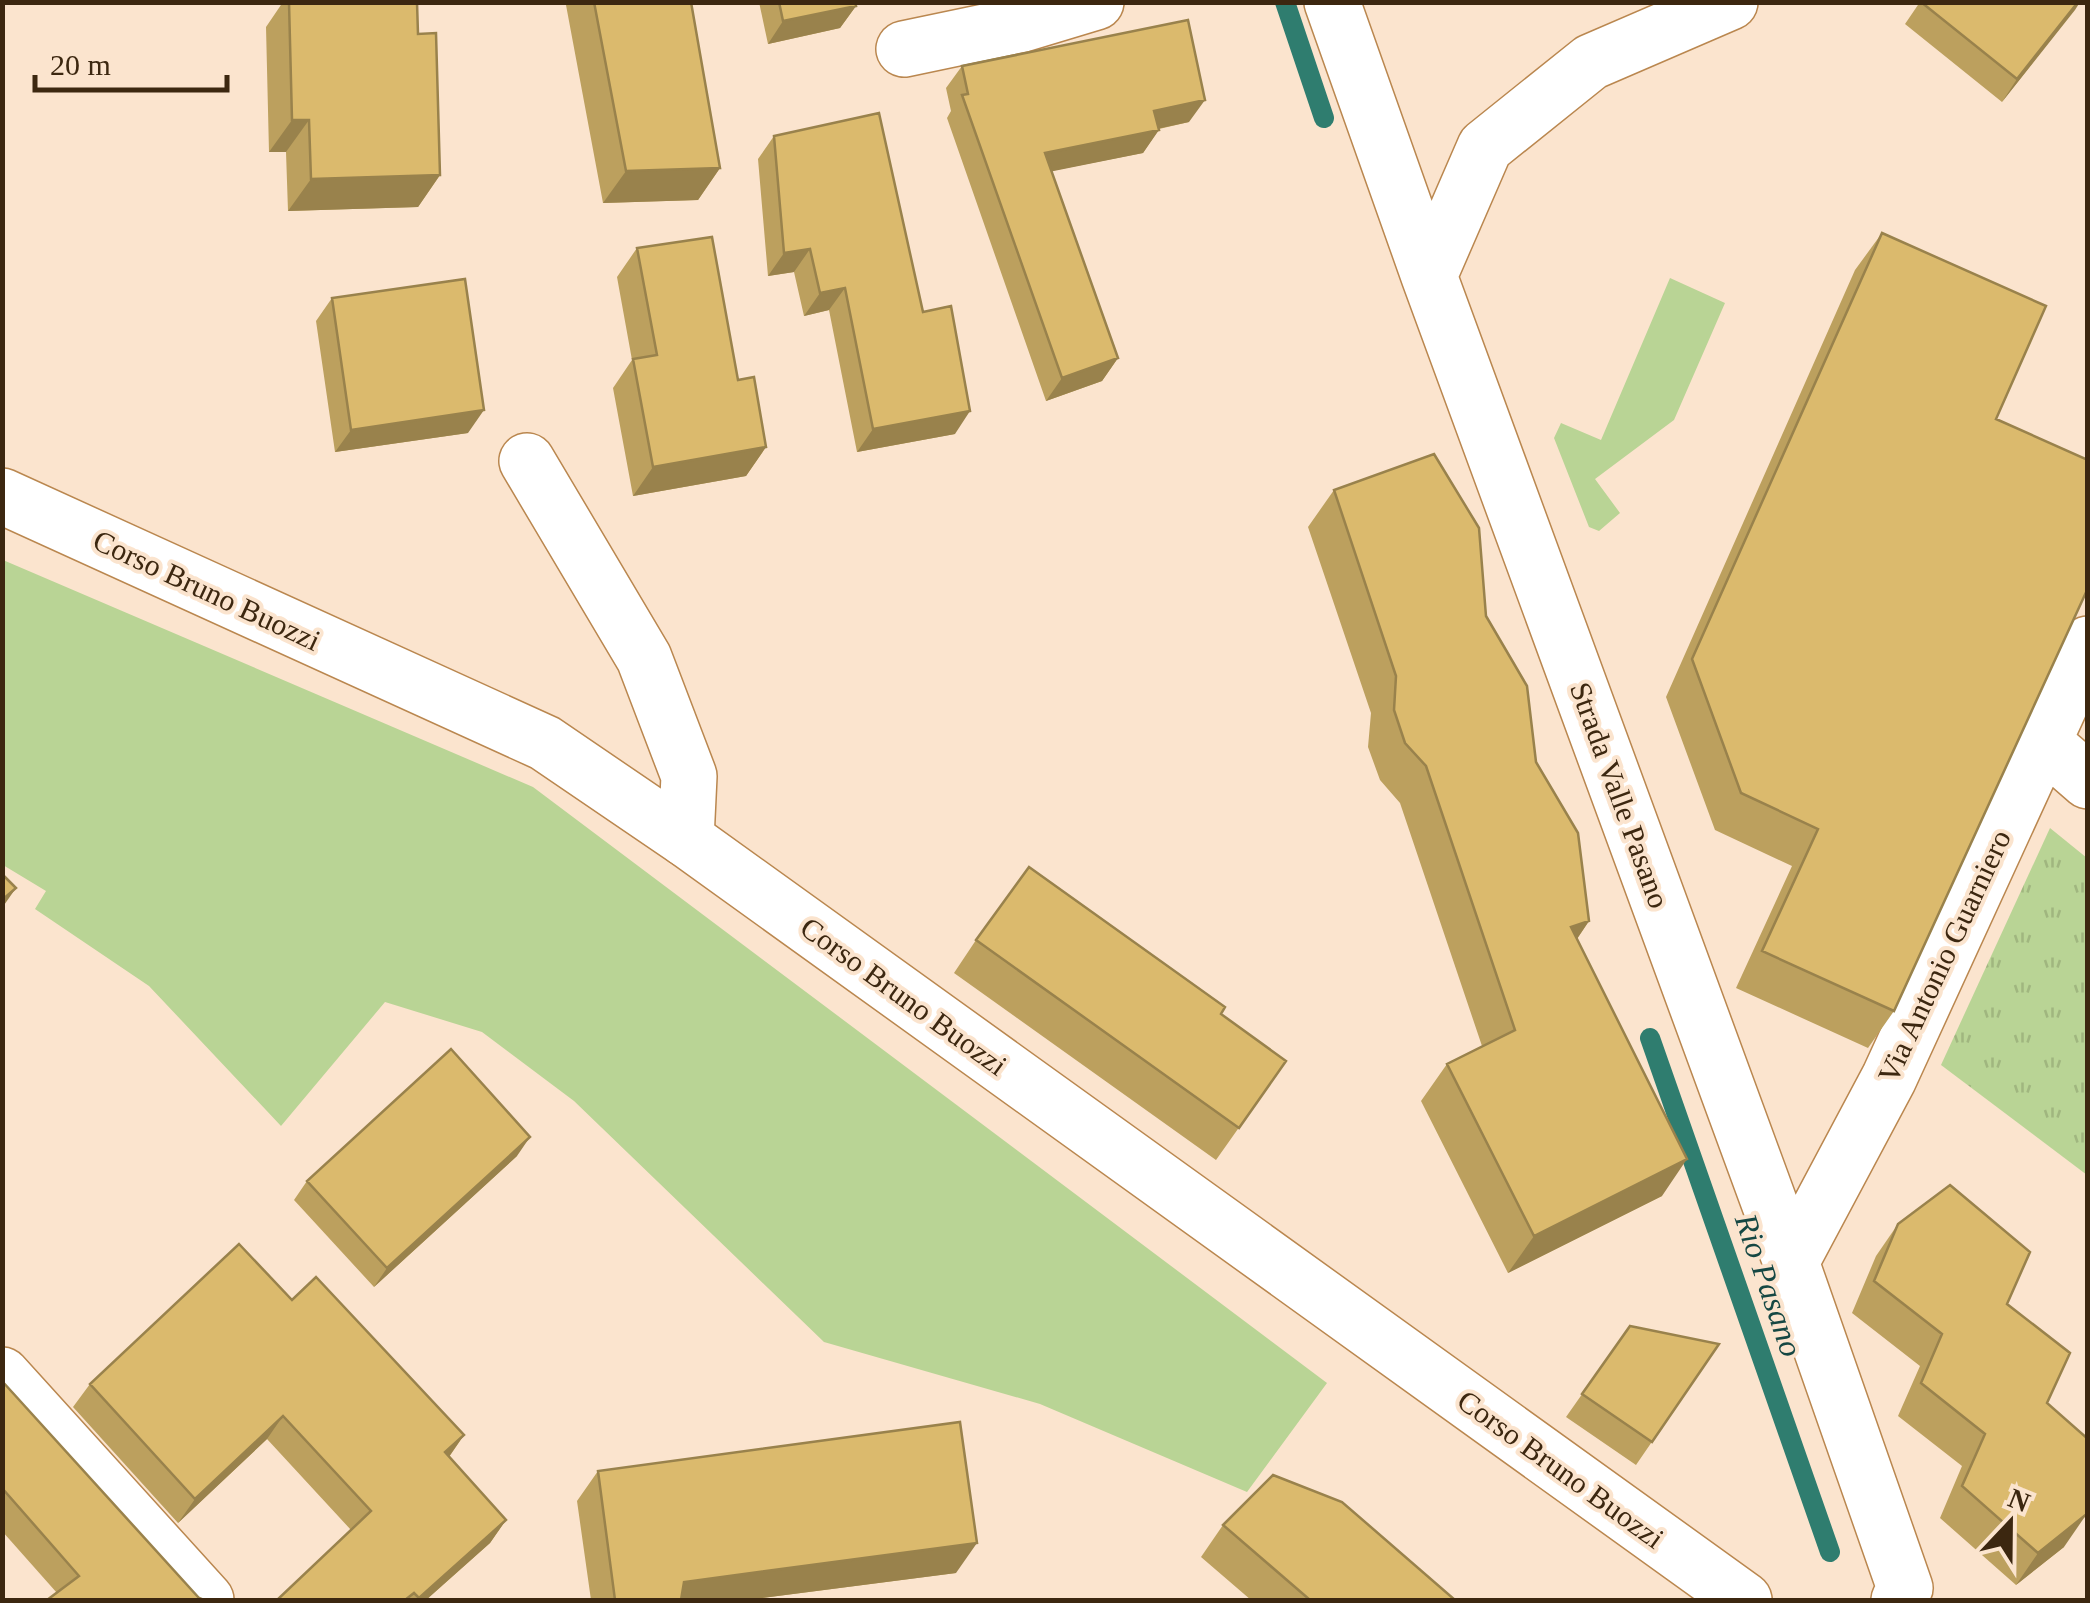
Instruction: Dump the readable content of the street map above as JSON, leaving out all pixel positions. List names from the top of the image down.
{
  "streets": {
    "street": ["Corso Bruno Buozzi", "Strada Valle Pasano", "Via Antonio Guarniero"]
  },
  "crossings": [
    ["Strada Valle Pasano", "Via Antonio Guarniero"]
  ],
  "water": ["Rio Pasano"],
  "scale_bar": "20 m",
  "north": "top"
}
